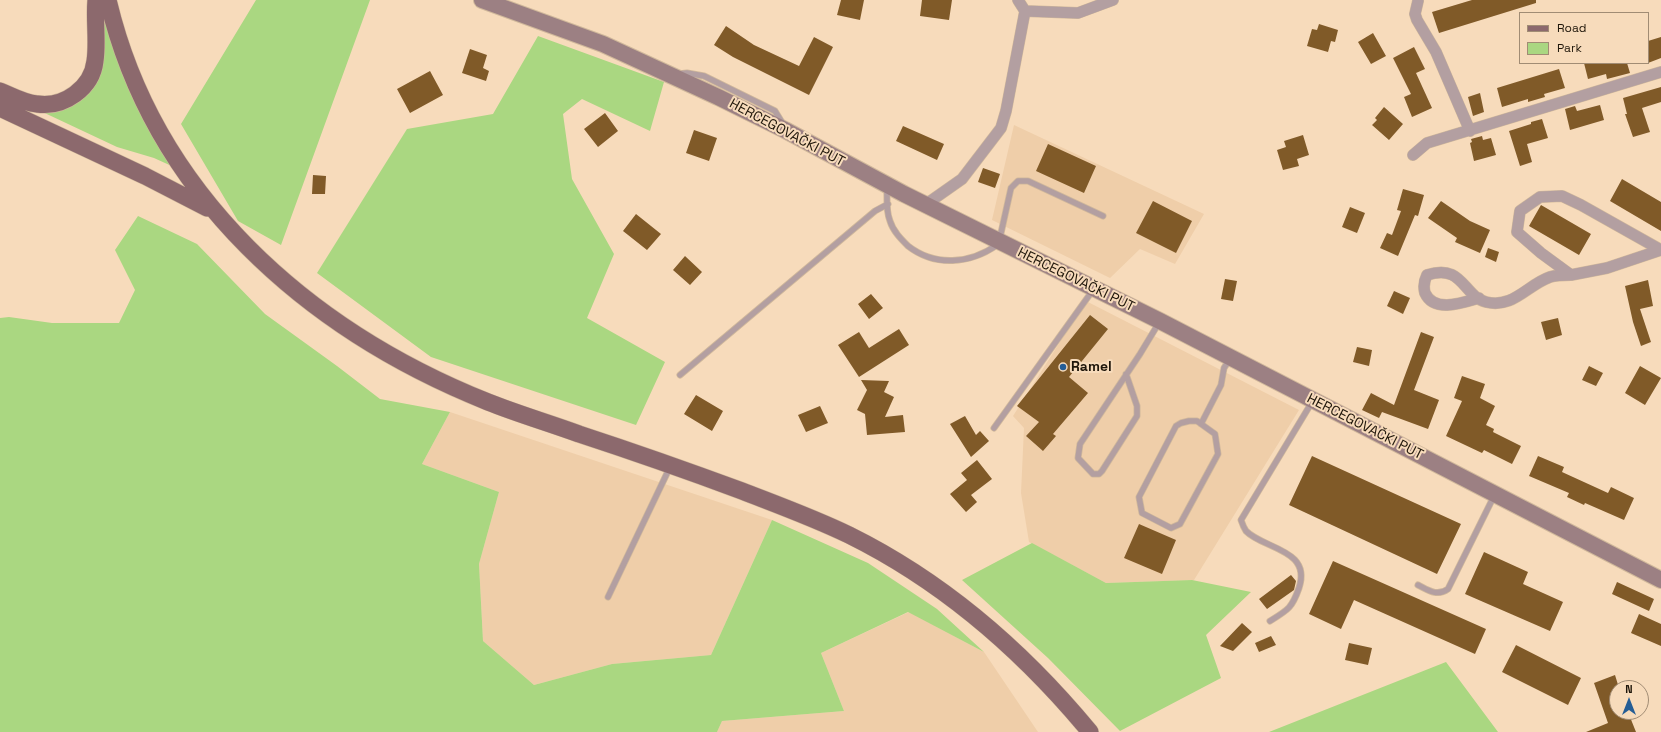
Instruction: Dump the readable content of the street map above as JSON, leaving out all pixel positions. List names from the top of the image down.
{
  "streets": {
    "main road": ["HERCEGOVAČKI PUT"]
  },
  "places": ["Ramel"],
  "legend": ["Road", "Park"],
  "north": "top"
}
